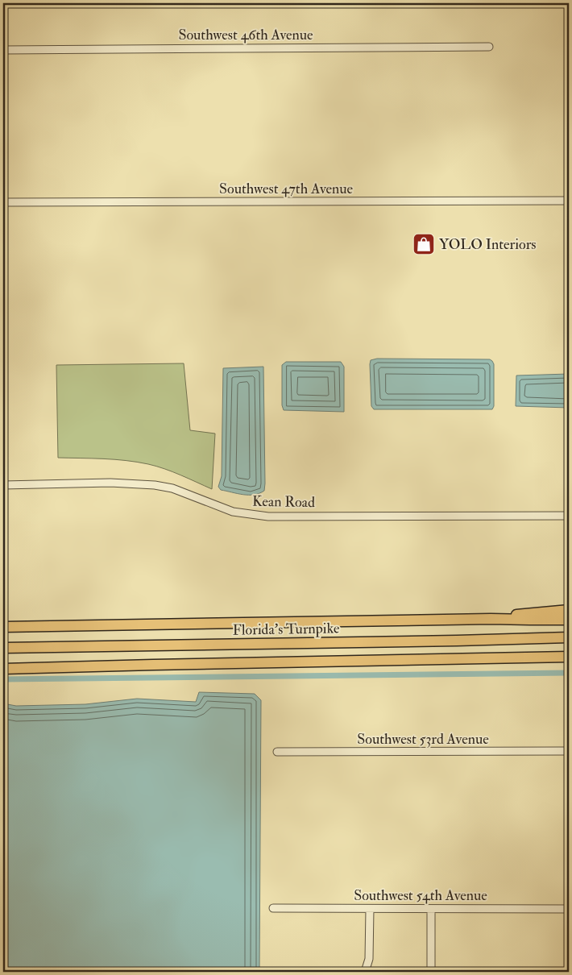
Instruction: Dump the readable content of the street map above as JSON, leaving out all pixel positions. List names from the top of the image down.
{
  "streets": {
    "highway": ["Florida's Turnpike"],
    "street": [
      "Southwest 46th Avenue",
      "Southwest 47th Avenue",
      "Kean Road",
      "Southwest 53rd Avenue",
      "Southwest 54th Avenue"
    ]
  },
  "places": {
    "shop": ["YOLO Interiors"]
  }
}
